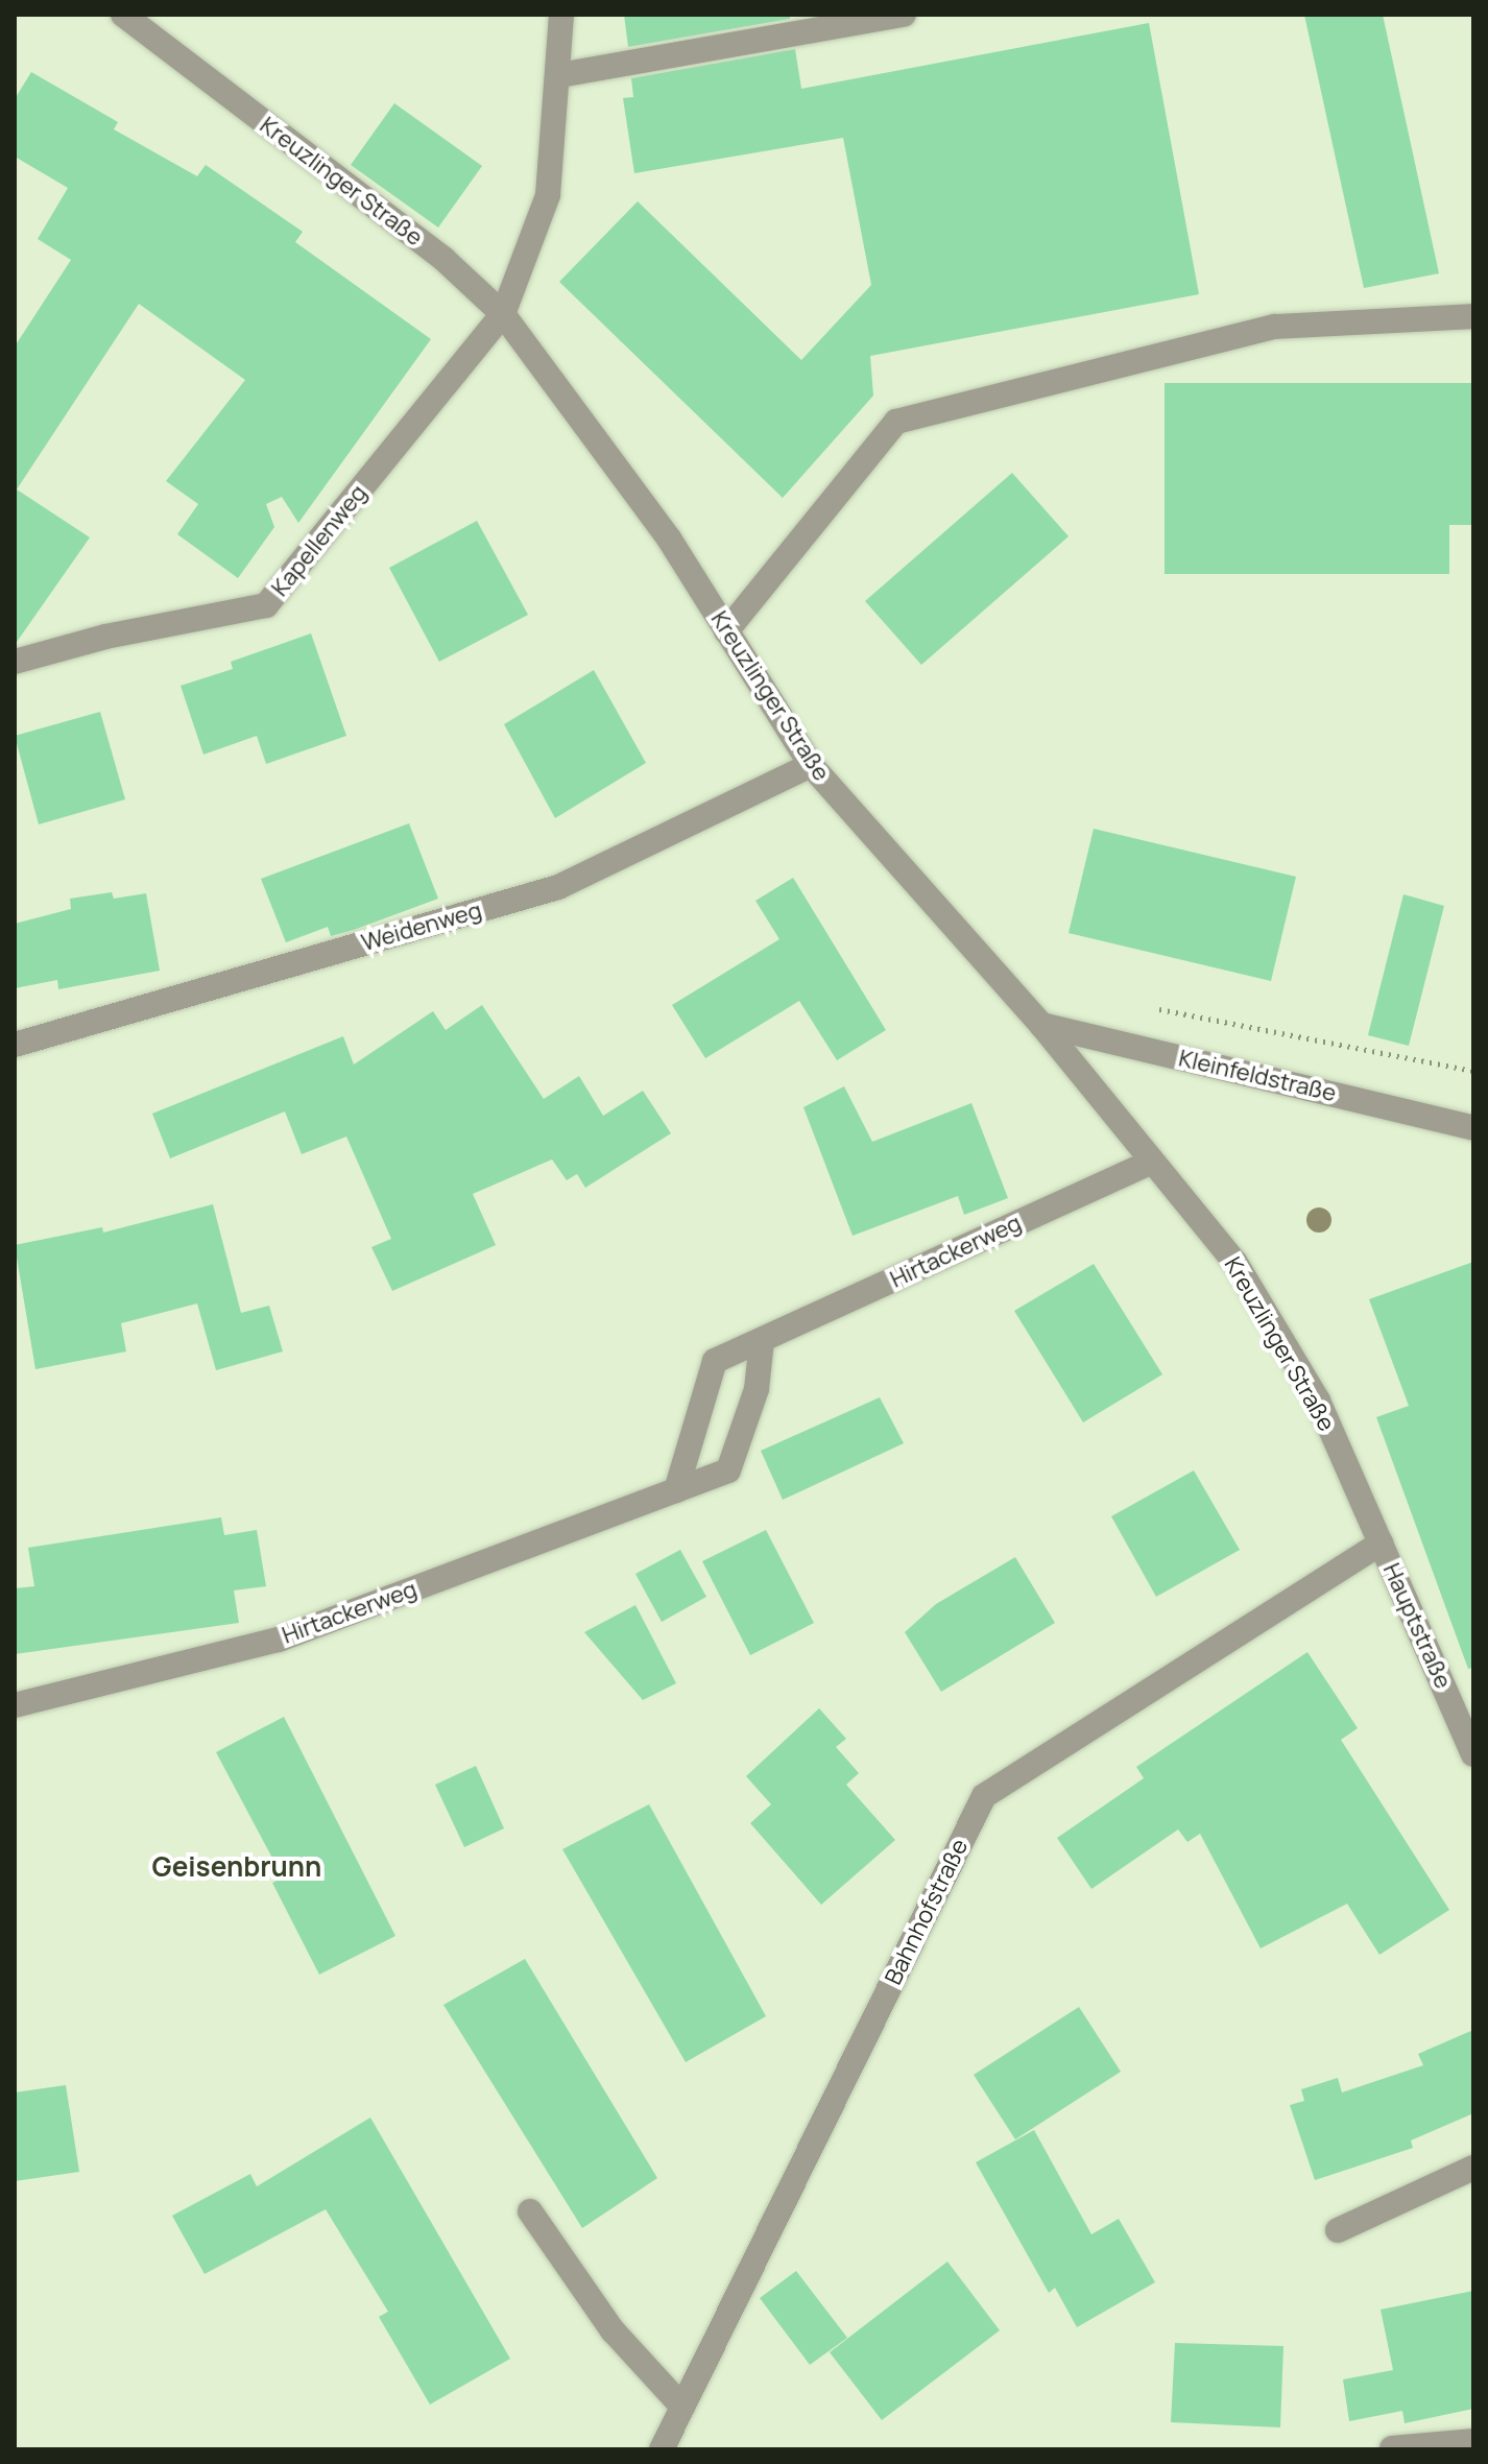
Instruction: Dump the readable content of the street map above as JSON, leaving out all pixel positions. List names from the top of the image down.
{
  "streets": {
    "street": [
      "Kreuzlinger Straße",
      "Kapellenweg",
      "Weidenweg",
      "Kleinfeldstraße",
      "Hirtackerweg",
      "Hauptstraße",
      "Bahnhofstraße"
    ]
  },
  "crossings": [
    ["Kreuzlinger Straße", "Kapellenweg"],
    ["Kreuzlinger Straße", "Weidenweg"],
    ["Kreuzlinger Straße", "Kleinfeldstraße"],
    ["Kreuzlinger Straße", "Hirtackerweg"],
    ["Kreuzlinger Straße", "Hauptstraße"],
    ["Kreuzlinger Straße", "Bahnhofstraße"],
    ["Hauptstraße", "Bahnhofstraße"]
  ],
  "districts": ["Geisenbrunn"]
}
